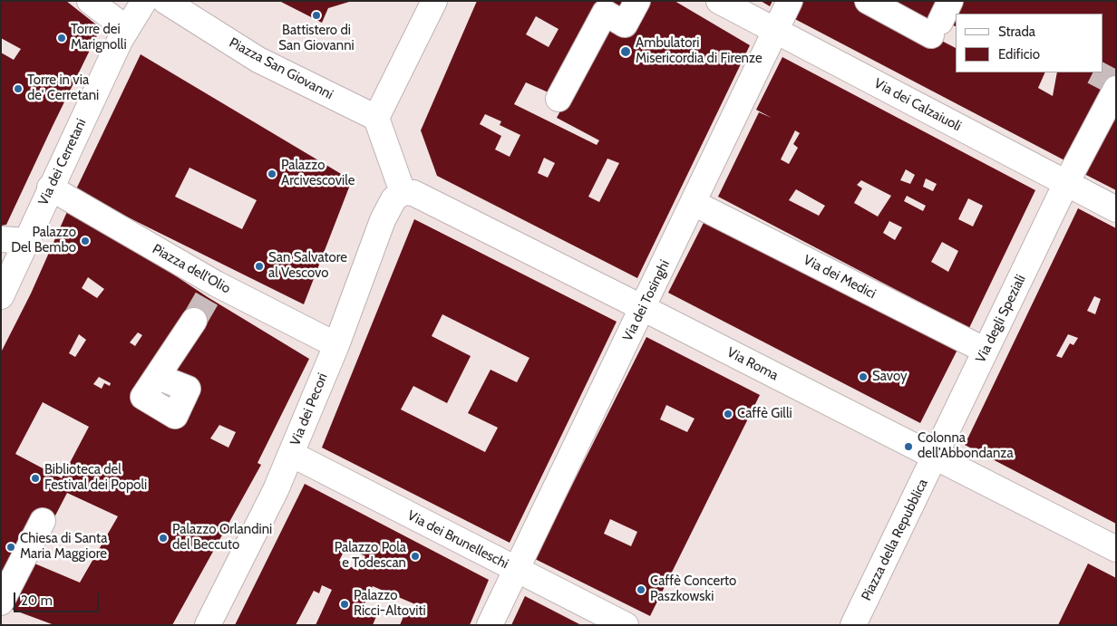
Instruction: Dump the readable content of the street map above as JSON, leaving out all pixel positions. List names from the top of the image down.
{
  "streets": {
    "street": [
      "Piazza San Giovanni",
      "Via dei Calzaiuoli",
      "Via dei Cerretani",
      "Piazza dell'Olio",
      "Via dei Medici",
      "Via dei Tosinghi",
      "Via degli Speziali",
      "Via Roma",
      "Via dei Pecori",
      "Via dei Brunelleschi",
      "Piazza della Repubblica"
    ]
  },
  "crossings": [
    ["Via dei Calzaiuoli", "Via dei Tosinghi"],
    ["Via dei Calzaiuoli", "Via degli Speziali"],
    ["Via dei Cerretani", "Piazza dell'Olio"],
    ["Piazza dell'Olio", "Via dei Pecori"],
    ["Via dei Medici", "Via dei Tosinghi"],
    ["Via dei Medici", "Via degli Speziali"],
    ["Via dei Tosinghi", "Via Roma"],
    ["Via dei Tosinghi", "Via dei Brunelleschi"],
    ["Via degli Speziali", "Via Roma"],
    ["Via degli Speziali", "Piazza della Repubblica"],
    ["Via Roma", "Via dei Pecori"],
    ["Via Roma", "Piazza della Repubblica"],
    ["Via dei Pecori", "Via dei Brunelleschi"]
  ],
  "places": [
    "Battistero di San Giovanni",
    "Torre dei Marignolli",
    "Ambulatori Misericordia di Firenze",
    "Torre in via de' Cerretani",
    "Palazzo Arcivescovile",
    "Palazzo Del Bembo",
    "San Salvatore al Vescovo",
    "Savoy",
    "Caffè Gilli",
    "Colonna dell’Abbondanza",
    "Biblioteca del Festival dei Popoli",
    "Palazzo Orlandini del Beccuto",
    "Chiesa di Santa Maria Maggiore",
    "Palazzo Pola e Todescan",
    "Caffè Concerto Paszkowski",
    "Palazzo Ricci-Altoviti"
  ],
  "legend": ["Strada", "Edificio"],
  "scale_bar": "20 m"
}
